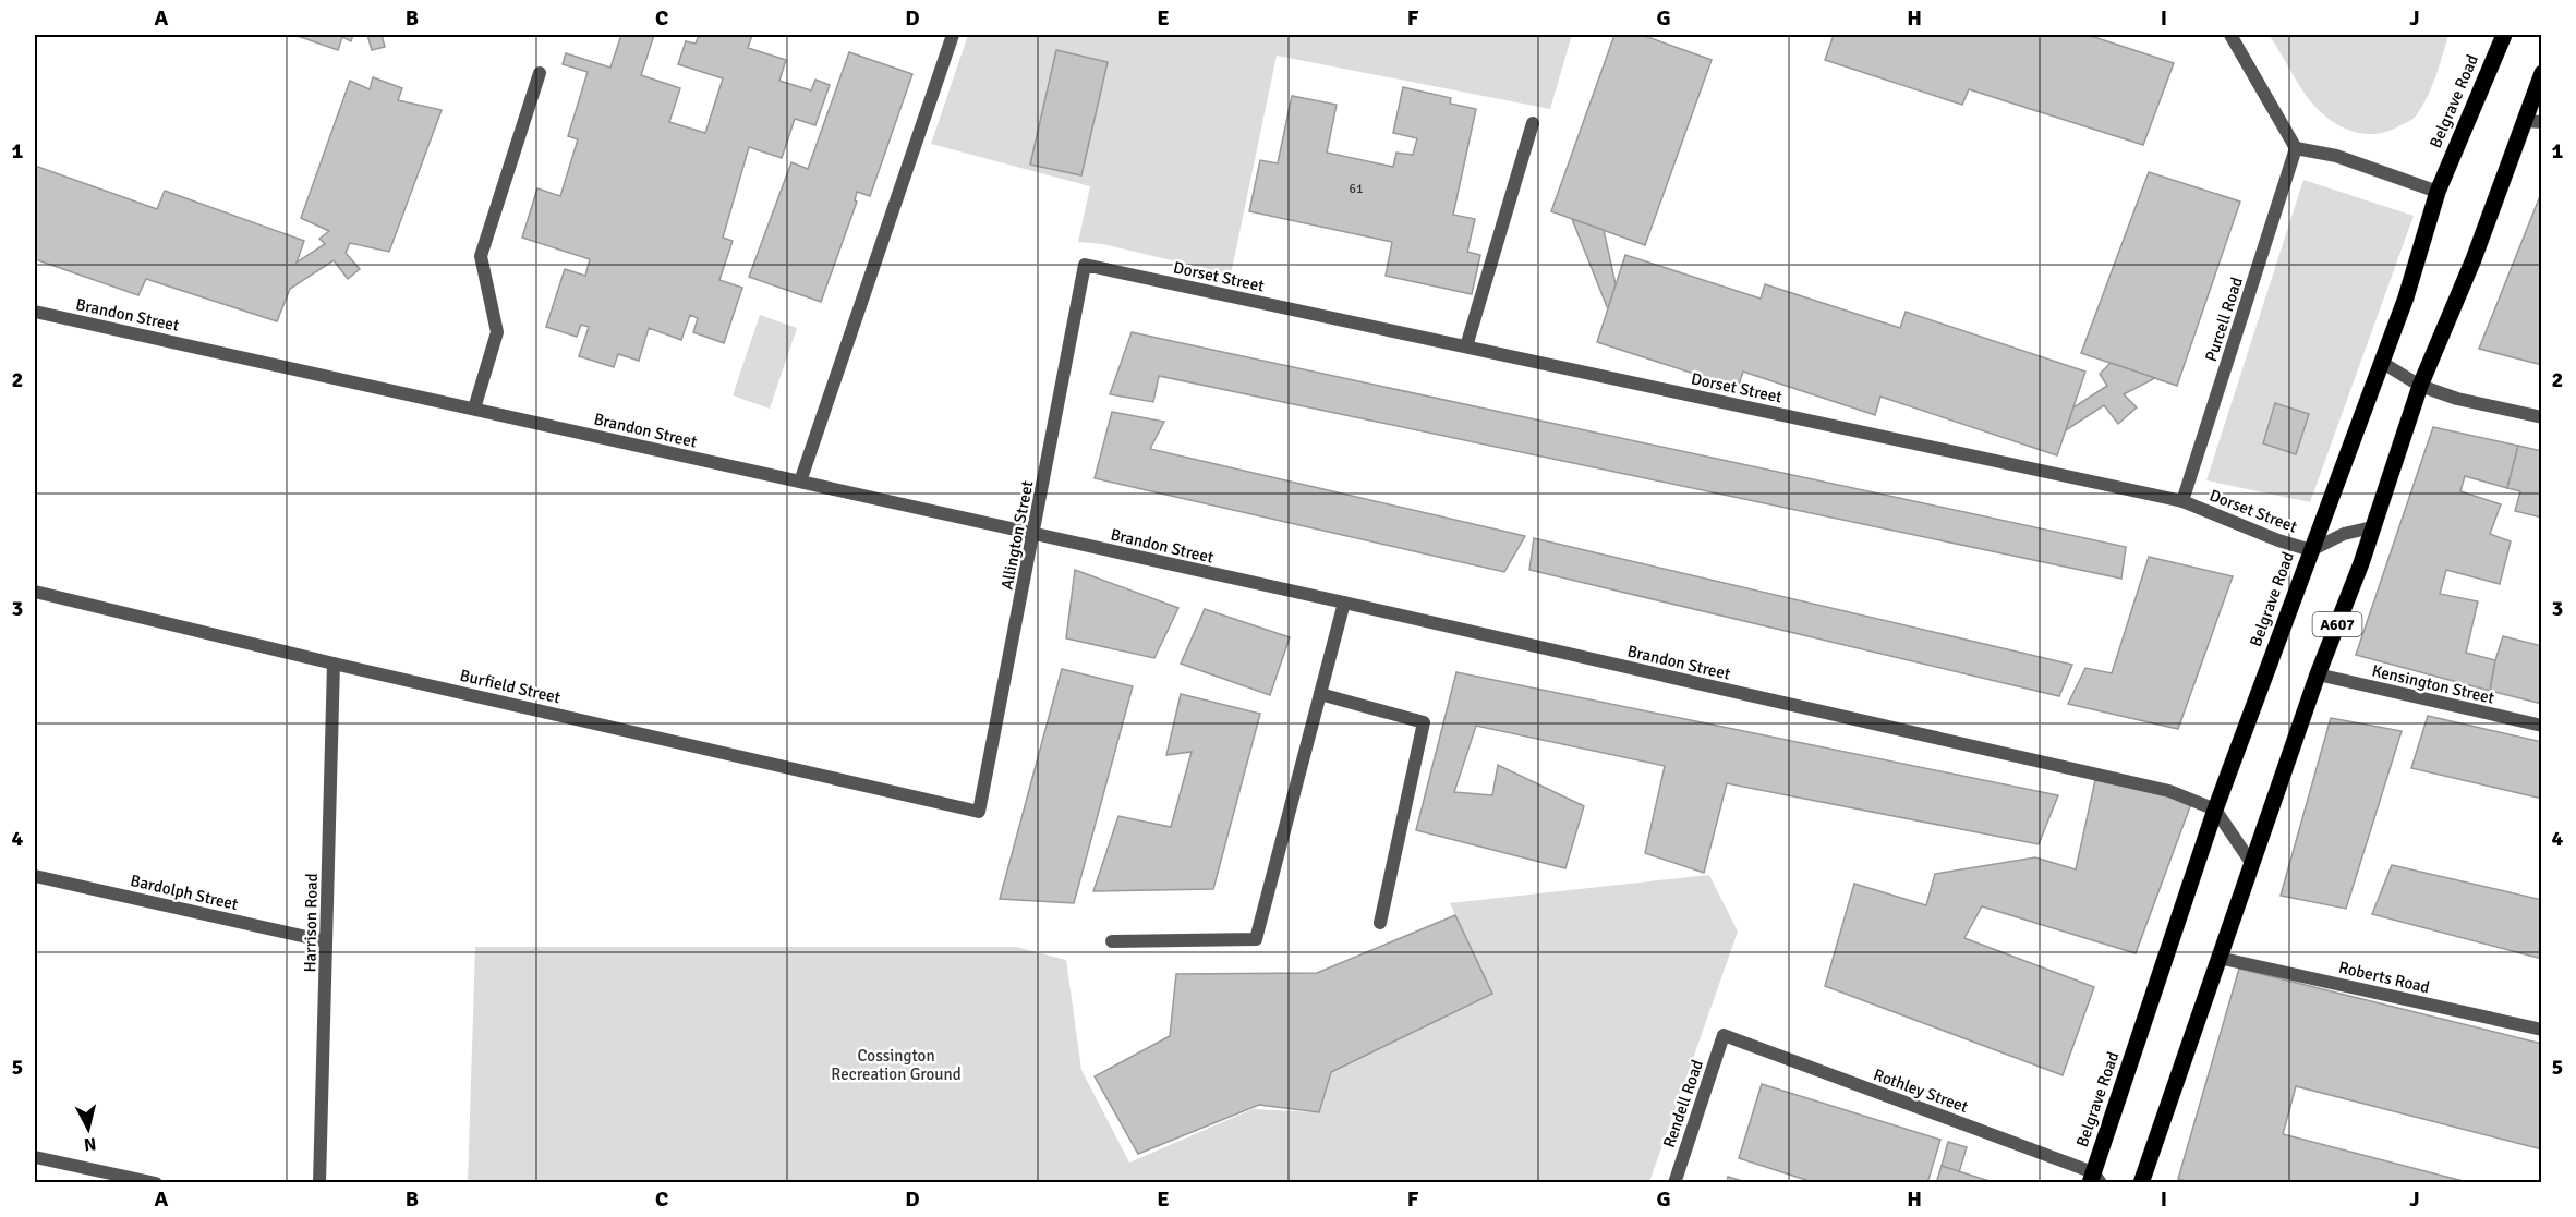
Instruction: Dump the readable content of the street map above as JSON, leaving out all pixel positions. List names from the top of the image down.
{
  "streets": {
    "main road": ["Belgrave Road", "A607"],
    "street": [
      "Dorset Street",
      "Brandon Street",
      "Purcell Road",
      "Allington Street",
      "Kensington Street",
      "Burfield Street",
      "Bardolph Street",
      "Harrison Road",
      "Roberts Road",
      "Rothley Street",
      "Rendell Road"
    ]
  },
  "crossings": [
    ["Belgrave Road", "Dorset Street"],
    ["Belgrave Road", "Brandon Street"],
    ["Belgrave Road", "Rothley Street"],
    ["Dorset Street", "Purcell Road"],
    ["Dorset Street", "Allington Street"],
    ["Dorset Street", "A607"],
    ["Brandon Street", "Allington Street"],
    ["Allington Street", "Burfield Street"],
    ["A607", "Kensington Street"],
    ["A607", "Roberts Road"],
    ["Burfield Street", "Harrison Road"],
    ["Bardolph Street", "Harrison Road"],
    ["Rothley Street", "Rendell Road"]
  ],
  "parks": ["Cossington Recreation Ground"],
  "house_numbers": ["61"],
  "north": "bottom",
  "grid": {
    "columns": [
      "A",
      "B",
      "C",
      "D",
      "E",
      "F",
      "G",
      "H",
      "I",
      "J"
    ],
    "rows": [
      "1",
      "2",
      "3",
      "4",
      "5"
    ]
  }
}
